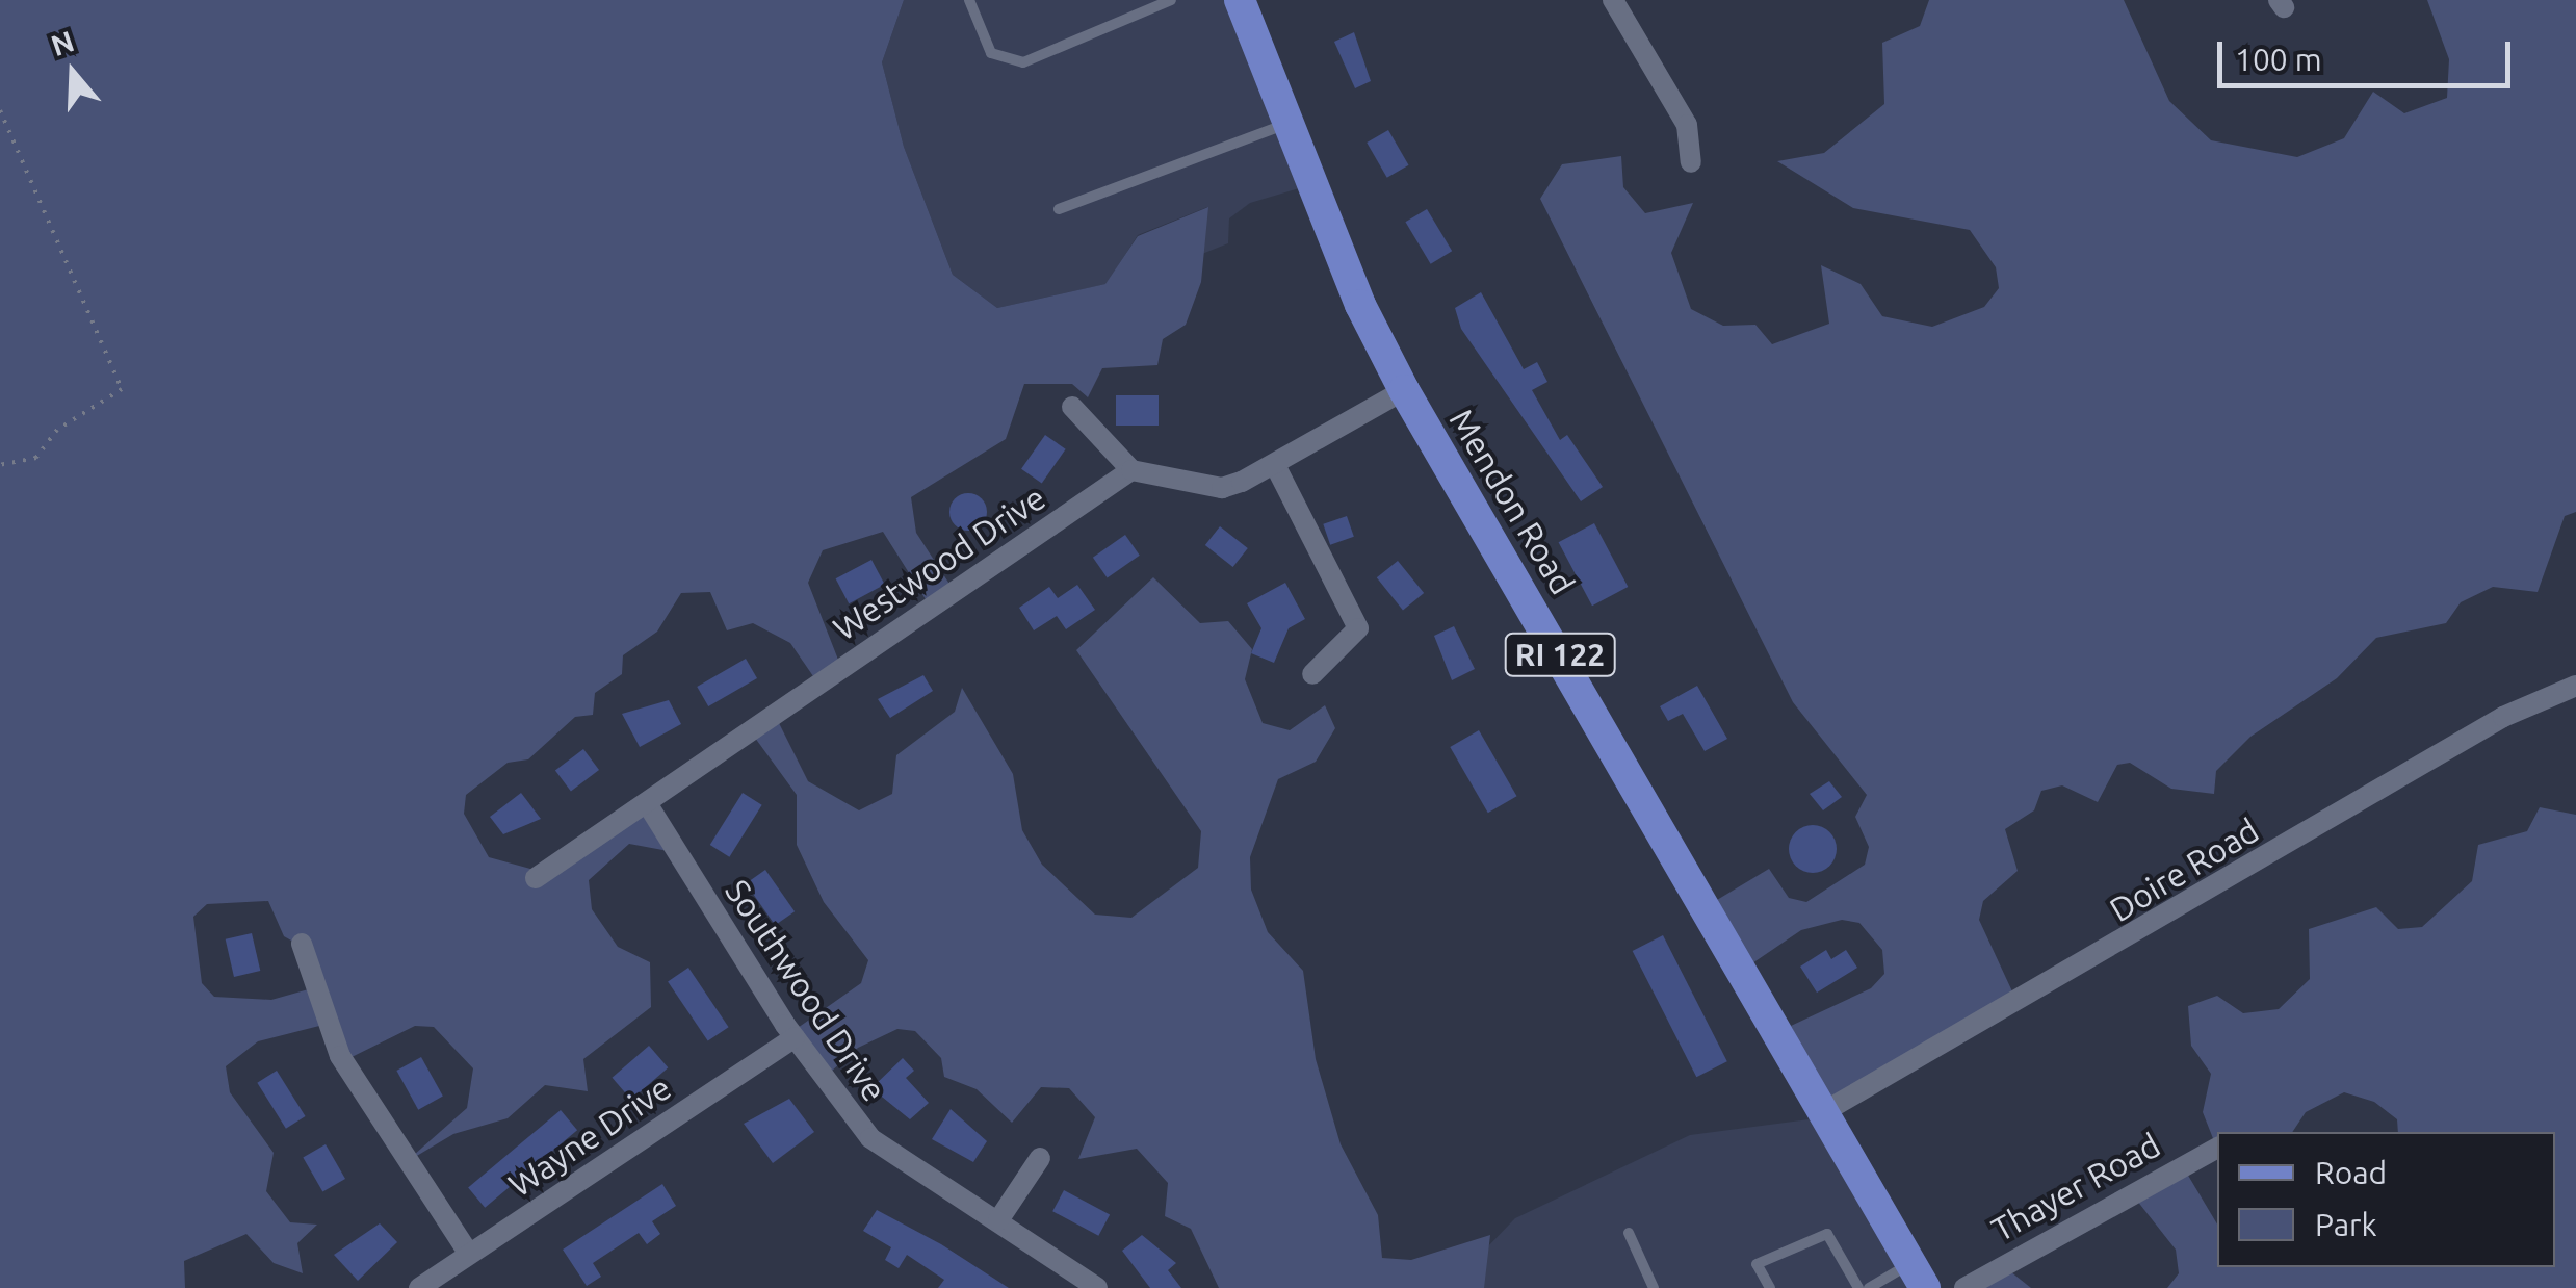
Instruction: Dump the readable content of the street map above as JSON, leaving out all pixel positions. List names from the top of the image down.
{
  "streets": {
    "main road": ["Mendon Road", "RI 122"],
    "street": [
      "Westwood Drive",
      "Doire Road",
      "Southwood Drive",
      "Wayne Drive",
      "Thayer Road"
    ]
  },
  "crossings": [
    ["Mendon Road", "Doire Road"],
    ["Westwood Drive", "Southwood Drive"],
    ["Southwood Drive", "Wayne Drive"]
  ],
  "legend": ["Road", "Park"],
  "scale_bar": "100 m",
  "north": "top"
}
